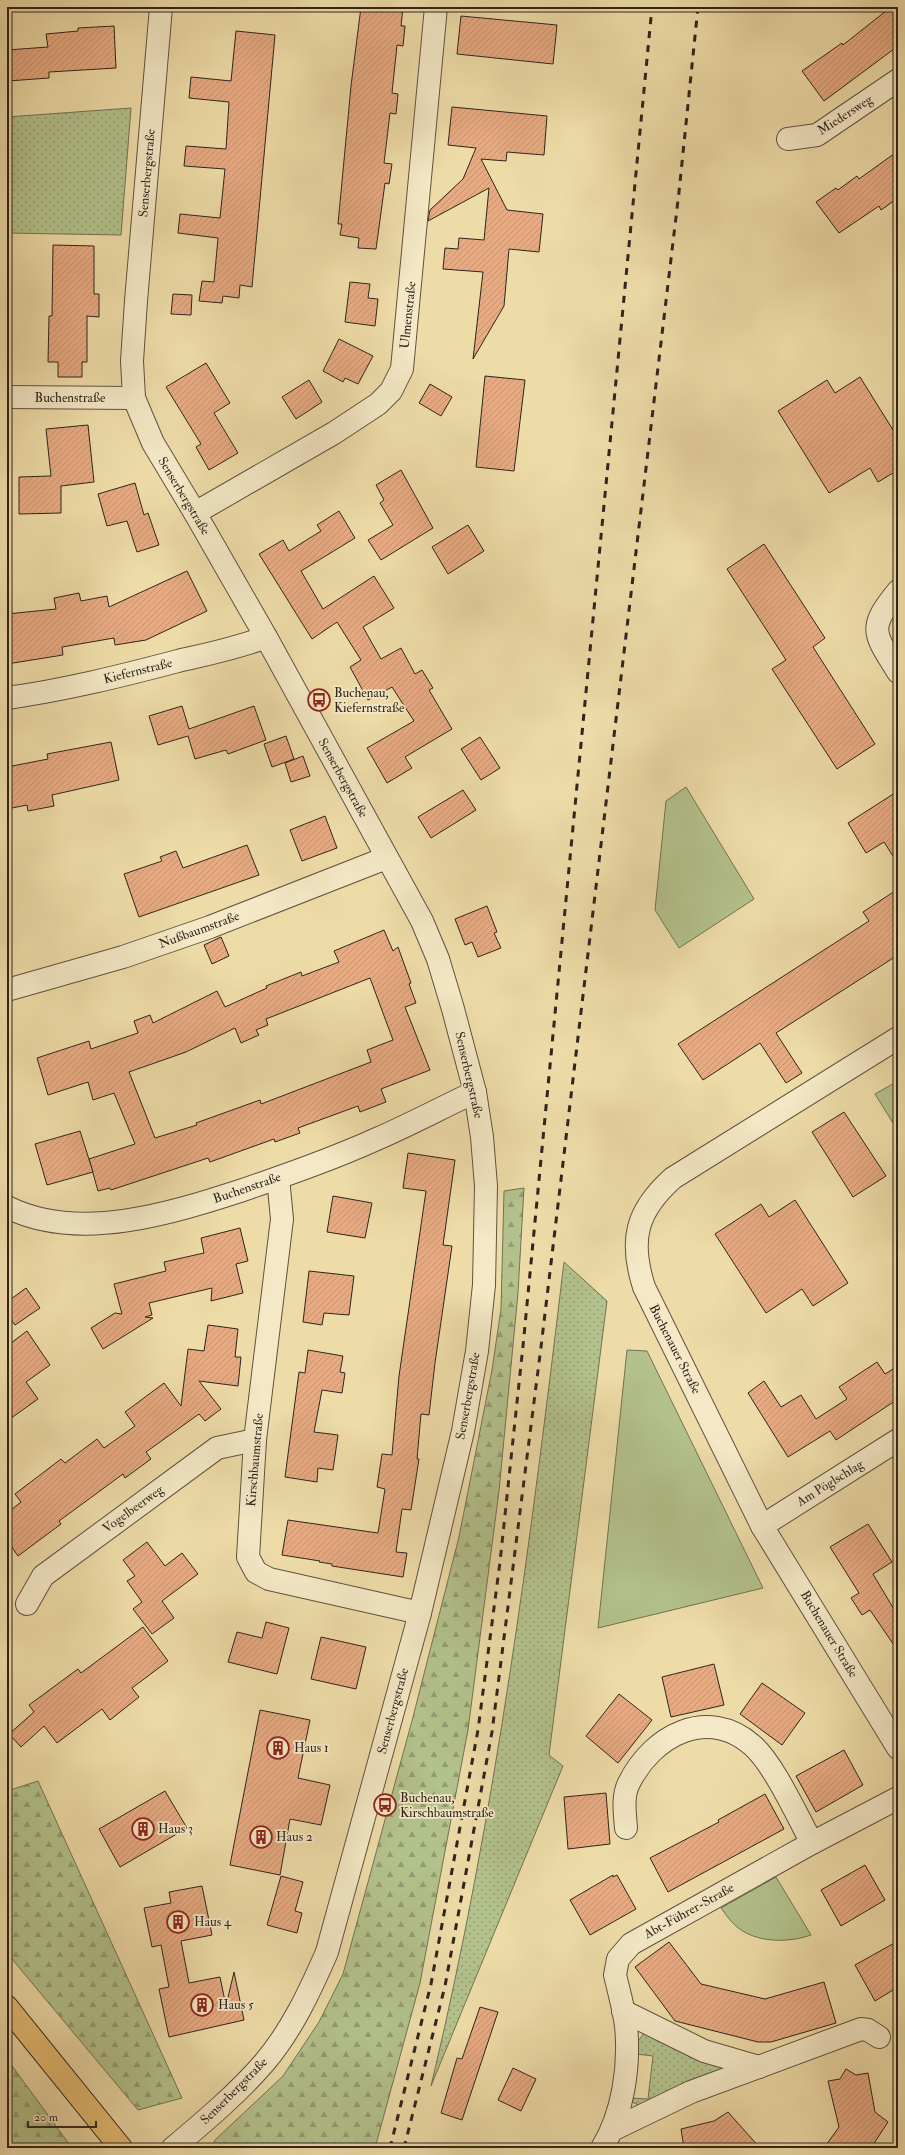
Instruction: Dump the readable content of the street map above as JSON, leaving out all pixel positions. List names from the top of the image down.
{
  "streets": {
    "street": [
      "Miedersweg",
      "Senserbergstraße",
      "Ulmenstraße",
      "Buchenstraße",
      "Kiefernstraße",
      "Nußbaumstraße",
      "Buchenauer Straße",
      "Kirschbaumstraße",
      "Am Pöglschlag",
      "Vogelbeerweg",
      "Abt-Führer-Straße"
    ]
  },
  "crossings": [
    ["Senserbergstraße", "Ulmenstraße"],
    ["Senserbergstraße", "Buchenstraße"],
    ["Senserbergstraße", "Kiefernstraße"],
    ["Senserbergstraße", "Nußbaumstraße"],
    ["Senserbergstraße", "Kirschbaumstraße"],
    ["Buchenstraße", "Kirschbaumstraße"],
    ["Buchenauer Straße", "Am Pöglschlag"],
    ["Kirschbaumstraße", "Vogelbeerweg"]
  ],
  "places": {
    "bus stop": ["Buchenau, Kiefernstraße", "Buchenau, Kirschbaumstraße"],
    "building": [
      "Haus 1",
      "Haus 3",
      "Haus 2",
      "Haus 4",
      "Haus 5"
    ]
  },
  "scale_bar": "20 m"
}
